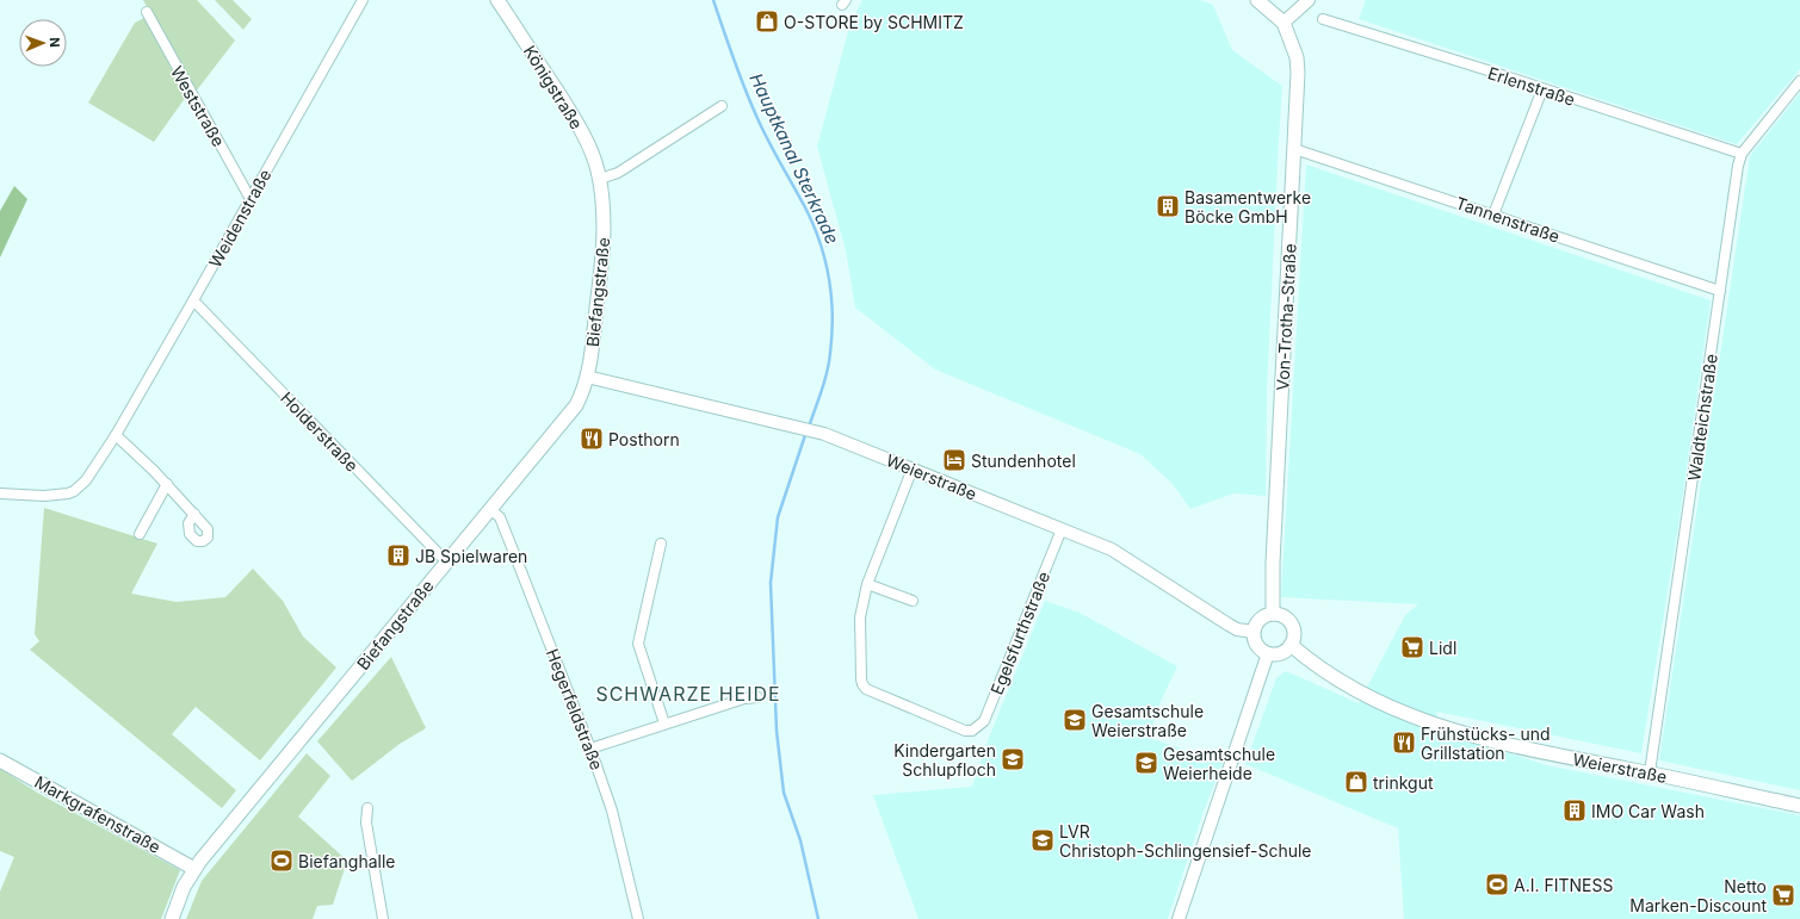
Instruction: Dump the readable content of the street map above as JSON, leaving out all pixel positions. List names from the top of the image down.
{
  "streets": {
    "main road": [
      "Königstraße",
      "Biefangstraße",
      "Von-Trotha-Straße",
      "Weierstraße",
      "Markgrafenstraße"
    ],
    "street": [
      "Erlenstraße",
      "Weststraße",
      "Weidenstraße",
      "Tannenstraße",
      "Waldteichstraße",
      "Holderstraße",
      "Egelsfurthstraße",
      "Hegerfeldstraße"
    ]
  },
  "crossings": [
    ["Erlenstraße", "Waldteichstraße"],
    ["Königstraße", "Biefangstraße"],
    ["Weststraße", "Weidenstraße"],
    ["Weidenstraße", "Holderstraße"],
    ["Tannenstraße", "Von-Trotha-Straße"],
    ["Tannenstraße", "Waldteichstraße"],
    ["Biefangstraße", "Holderstraße"],
    ["Biefangstraße", "Weierstraße"],
    ["Biefangstraße", "Hegerfeldstraße"],
    ["Biefangstraße", "Markgrafenstraße"],
    ["Von-Trotha-Straße", "Weierstraße"],
    ["Waldteichstraße", "Weierstraße"],
    ["Weierstraße", "Egelsfurthstraße"]
  ],
  "districts": ["SCHWARZE HEIDE"],
  "water": ["Hauptkanal Sterkrade"],
  "places": {
    "shop": ["O-STORE by SCHMITZ", "trinkgut"],
    "building": ["Basamentwerke Böcke GmbH", "JB Spielwaren", "IMO Car Wash"],
    "restaurant": ["Posthorn", "Frühstücks- und Grillstation"],
    "hotel": ["Stundenhotel"],
    "supermarket": ["Lidl", "Netto Marken-Discount"],
    "school or university": [
      "Gesamtschule Weierstraße",
      "Kindergarten Schlupfloch",
      "Gesamtschule Weierheide",
      "LVR Christoph-Schlingensief-Schule"
    ],
    "sports": ["Biefanghalle", "A.I. FITNESS"]
  },
  "north": "right"
}
